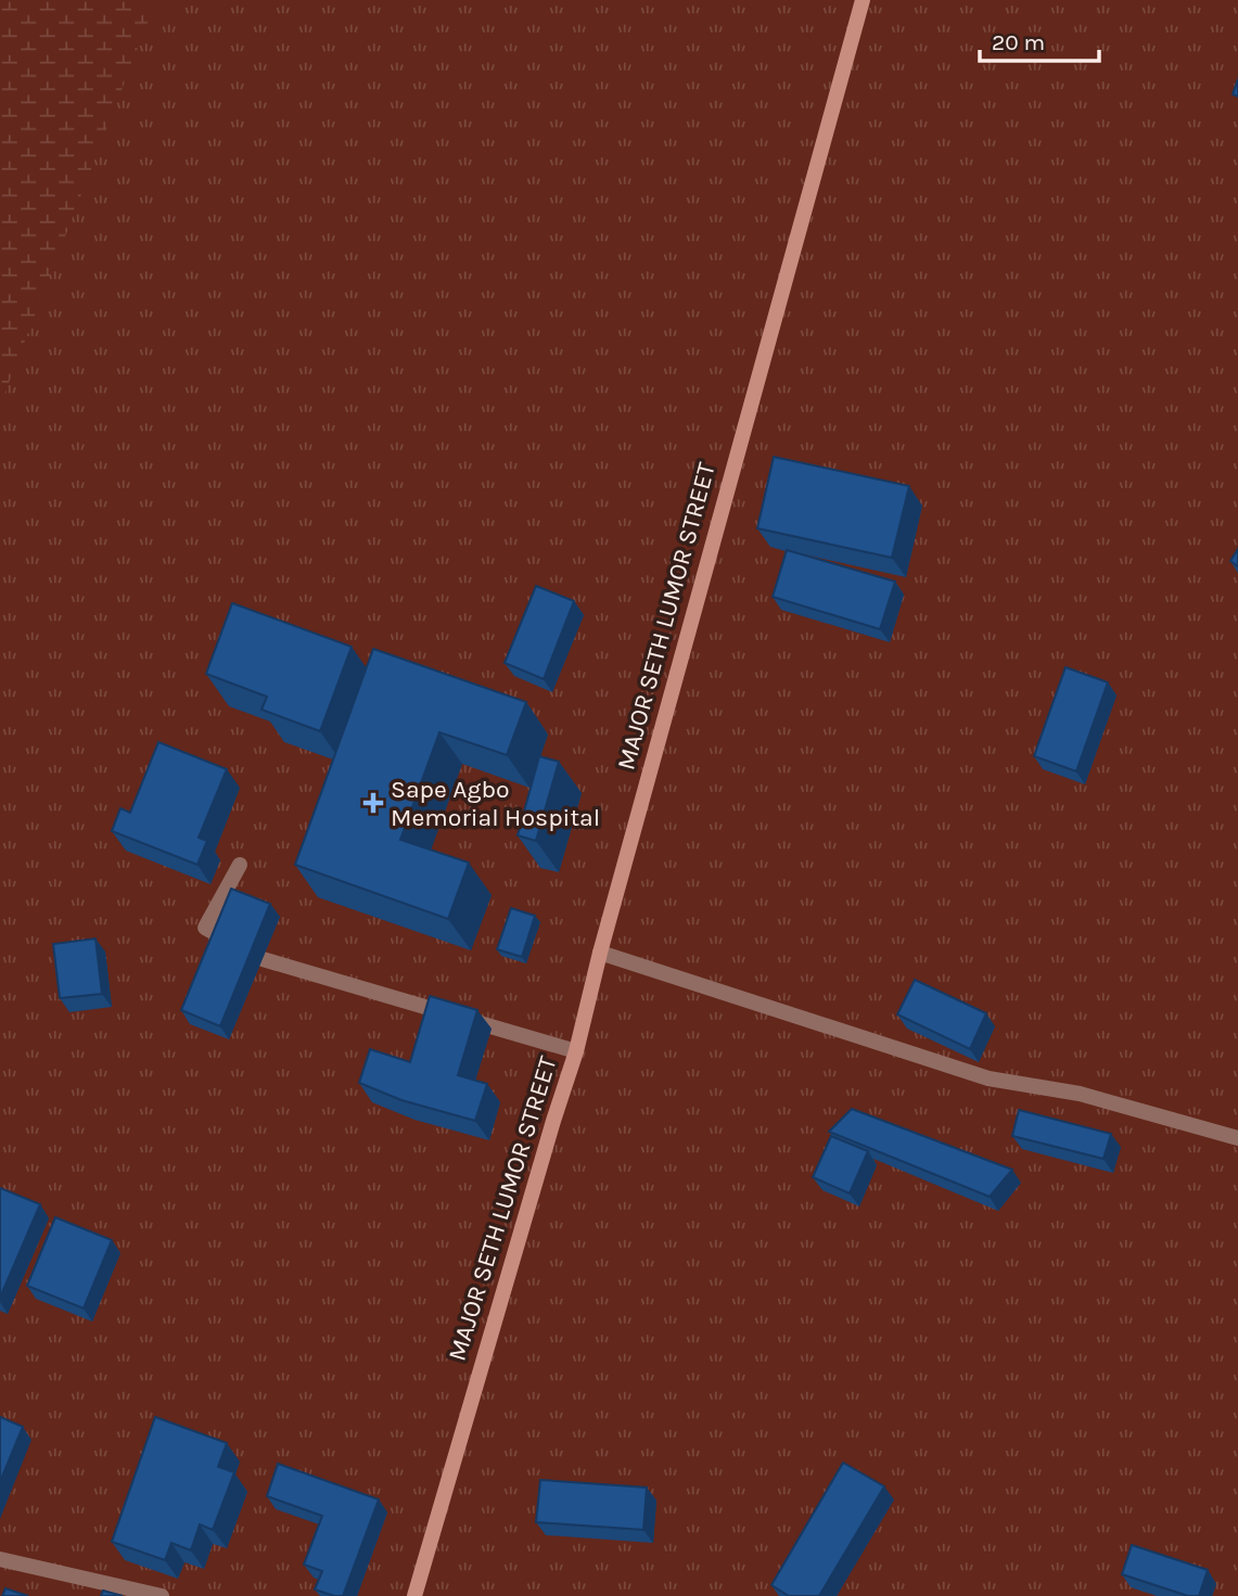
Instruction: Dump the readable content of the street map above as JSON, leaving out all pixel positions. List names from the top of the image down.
{
  "streets": {
    "main road": ["MAJOR SETH LUMOR STREET"]
  },
  "places": {
    "health": ["Sape Agbo Memorial Hospital"]
  },
  "scale_bar": "20 m"
}
